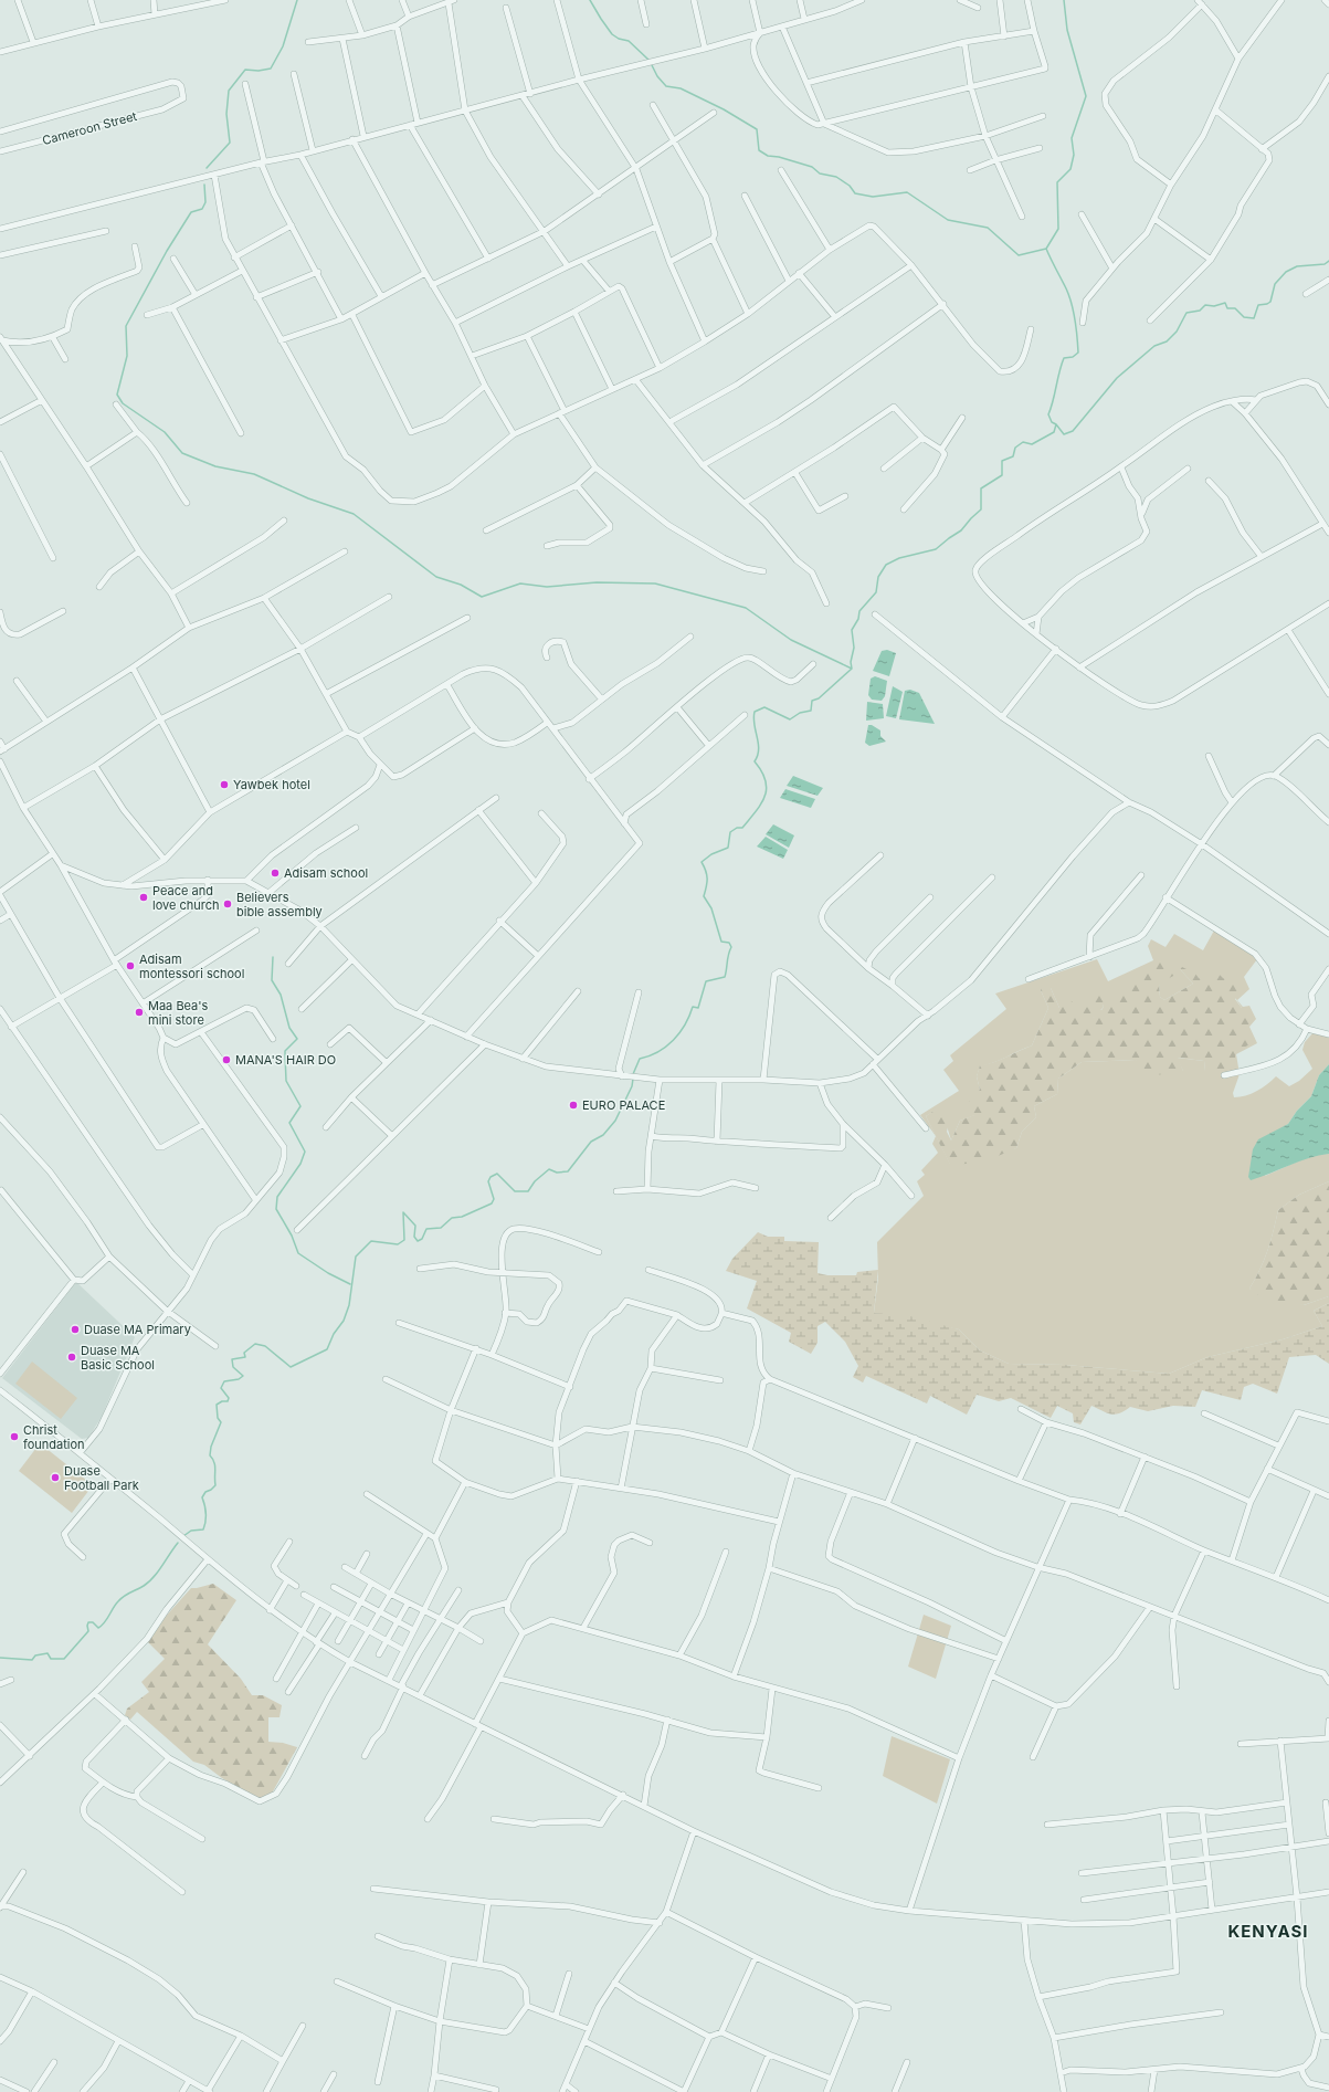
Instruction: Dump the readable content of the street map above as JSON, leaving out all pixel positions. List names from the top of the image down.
{
  "streets": {
    "street": ["Cameroon Street"]
  },
  "districts": ["KENYASI"],
  "places": [
    "Yawbek hotel",
    "Adisam school",
    "Peace and love church",
    "Believers bible assembly",
    "Adisam montessori school",
    "Maa Bea's mini store",
    "MANA'S HAIR DO",
    "EURO PALACE",
    "Duase MA Primary",
    "Duase MA Basic School",
    "Christ foundation",
    "Duase Football Park"
  ]
}
